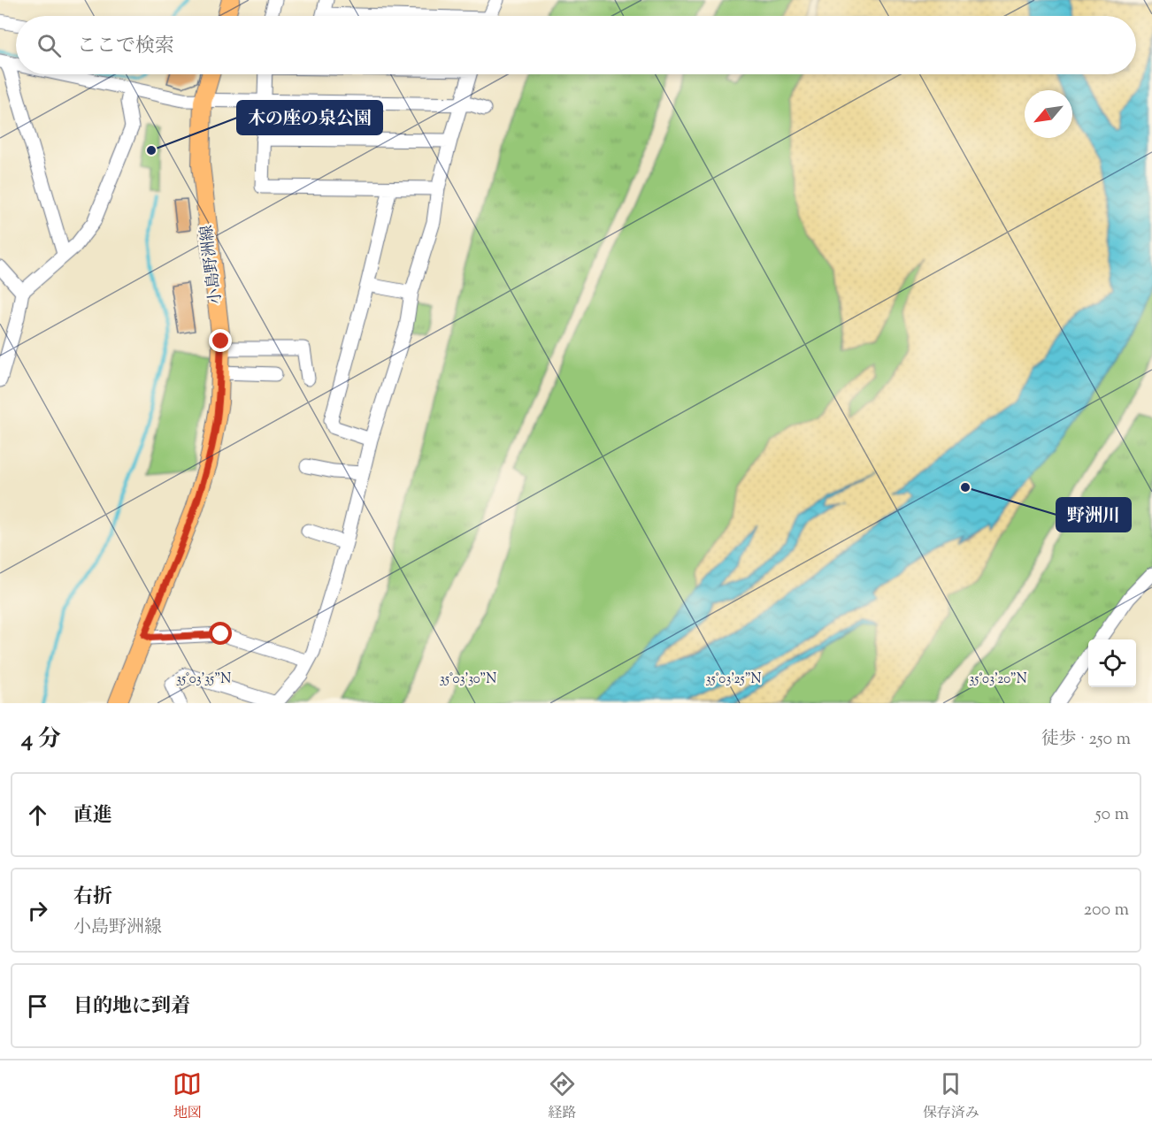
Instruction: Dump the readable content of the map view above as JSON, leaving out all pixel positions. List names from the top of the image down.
{
  "streets": {
    "main road": ["小島野洲線"]
  },
  "places": ["木の座の泉公園", "野洲川"],
  "north": "bottom left",
  "page": {
    "search": "ここで検索",
    "heading": ["4 分", "徒歩 · 250 m"],
    "list": [
      ["直進", "50 m"],
      ["右折", "小島野洲線", "200 m"],
      "目的地に到着"
    ],
    "nav": ["地図", "経路", "保存済み"]
  },
  "coordinates": [
    "35°03'35\"N",
    "35°03'30\"N",
    "35°03'25\"N",
    "35°03'20\"N"
  ]
}
